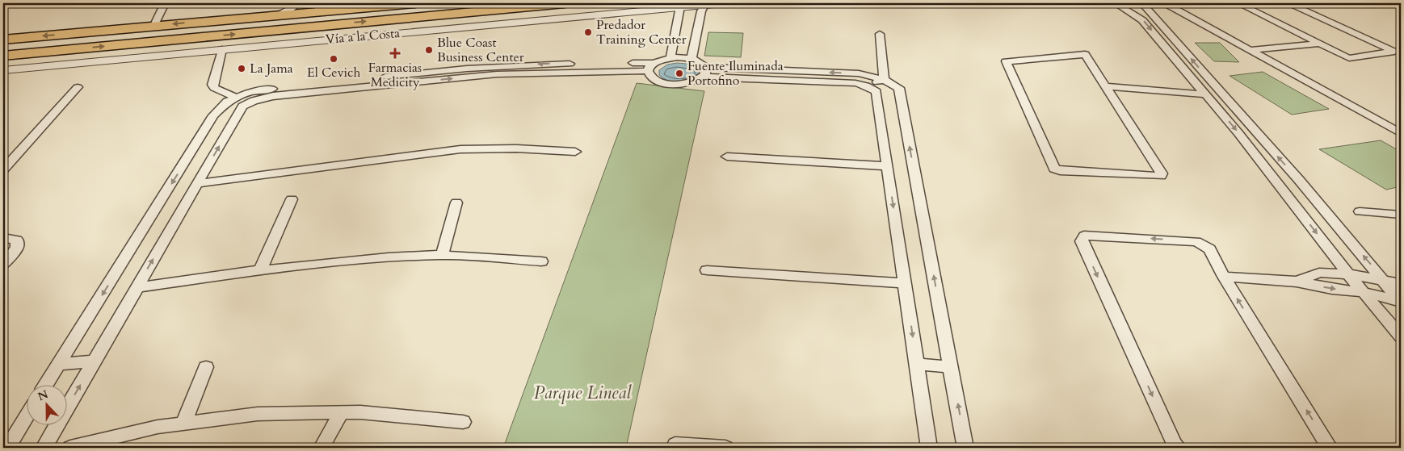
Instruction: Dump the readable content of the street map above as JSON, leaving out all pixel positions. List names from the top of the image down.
{
  "streets": {
    "highway": ["Vía a la Costa"]
  },
  "parks": ["Parque Lineal"],
  "places": {
    "other": [
      "Predador Training Center",
      "Blue Coast Business Center",
      "El Cevich",
      "La Jama",
      "Fuente Iluminada Portofino"
    ],
    "health": ["Farmacias Medicity"]
  },
  "north": "top"
}
